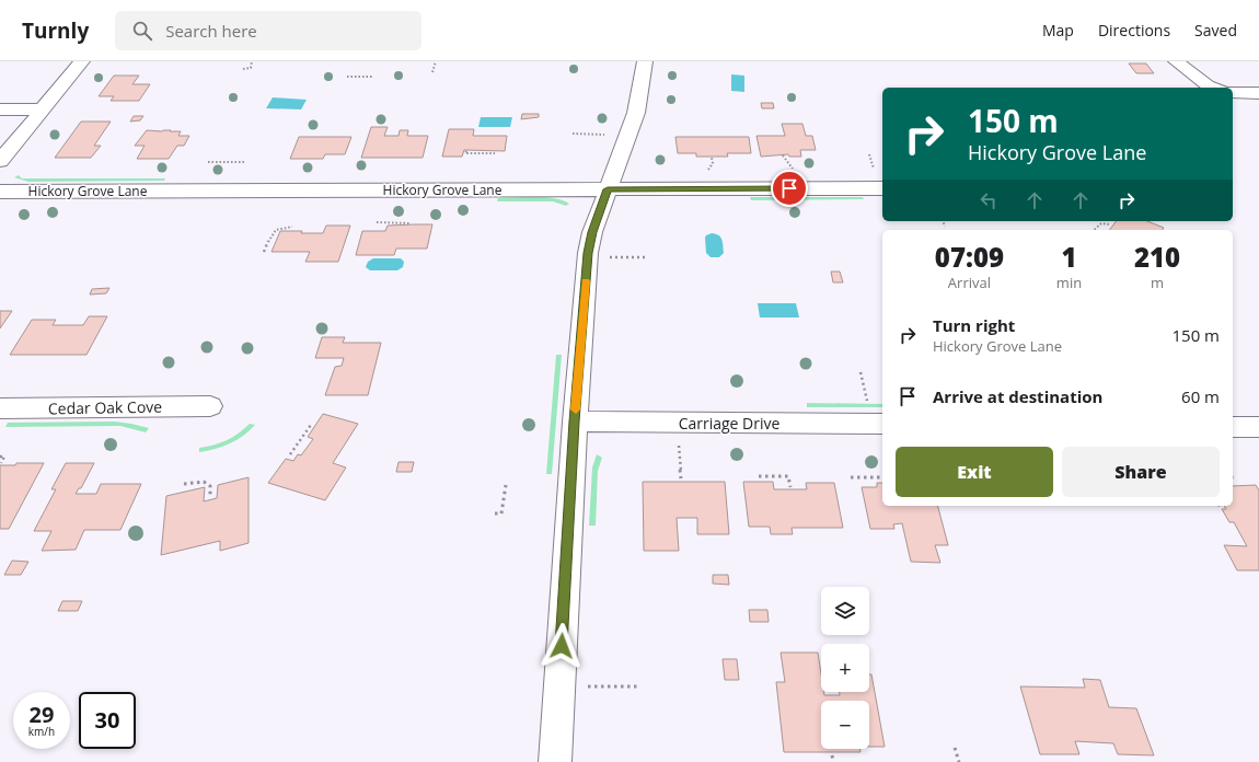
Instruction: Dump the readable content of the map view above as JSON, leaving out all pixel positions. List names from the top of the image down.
{
  "streets": {
    "street": ["Hickory Grove Lane", "Cedar Oak Cove", "Carriage Drive"]
  },
  "page": {
    "header": "Turnly",
    "search": "Search here",
    "nav": ["Map", "Directions", "Saved"],
    "turn": ["150 m", "Hickory Grove Lane"],
    "eta": [
      "07:09",
      "Arrival",
      "1",
      "min",
      "210",
      "m"
    ],
    "list": [
      {
        "name": "Turn right",
        "note": "Hickory Grove Lane",
        "value": "150 m"
      },
      {
        "name": "Arrive at destination",
        "value": "60 m"
      }
    ],
    "buttons": ["Exit", "Share"],
    "map_buttons": ["+", "−"],
    "speed": "29 km/h",
    "limit": "30"
  }
}
